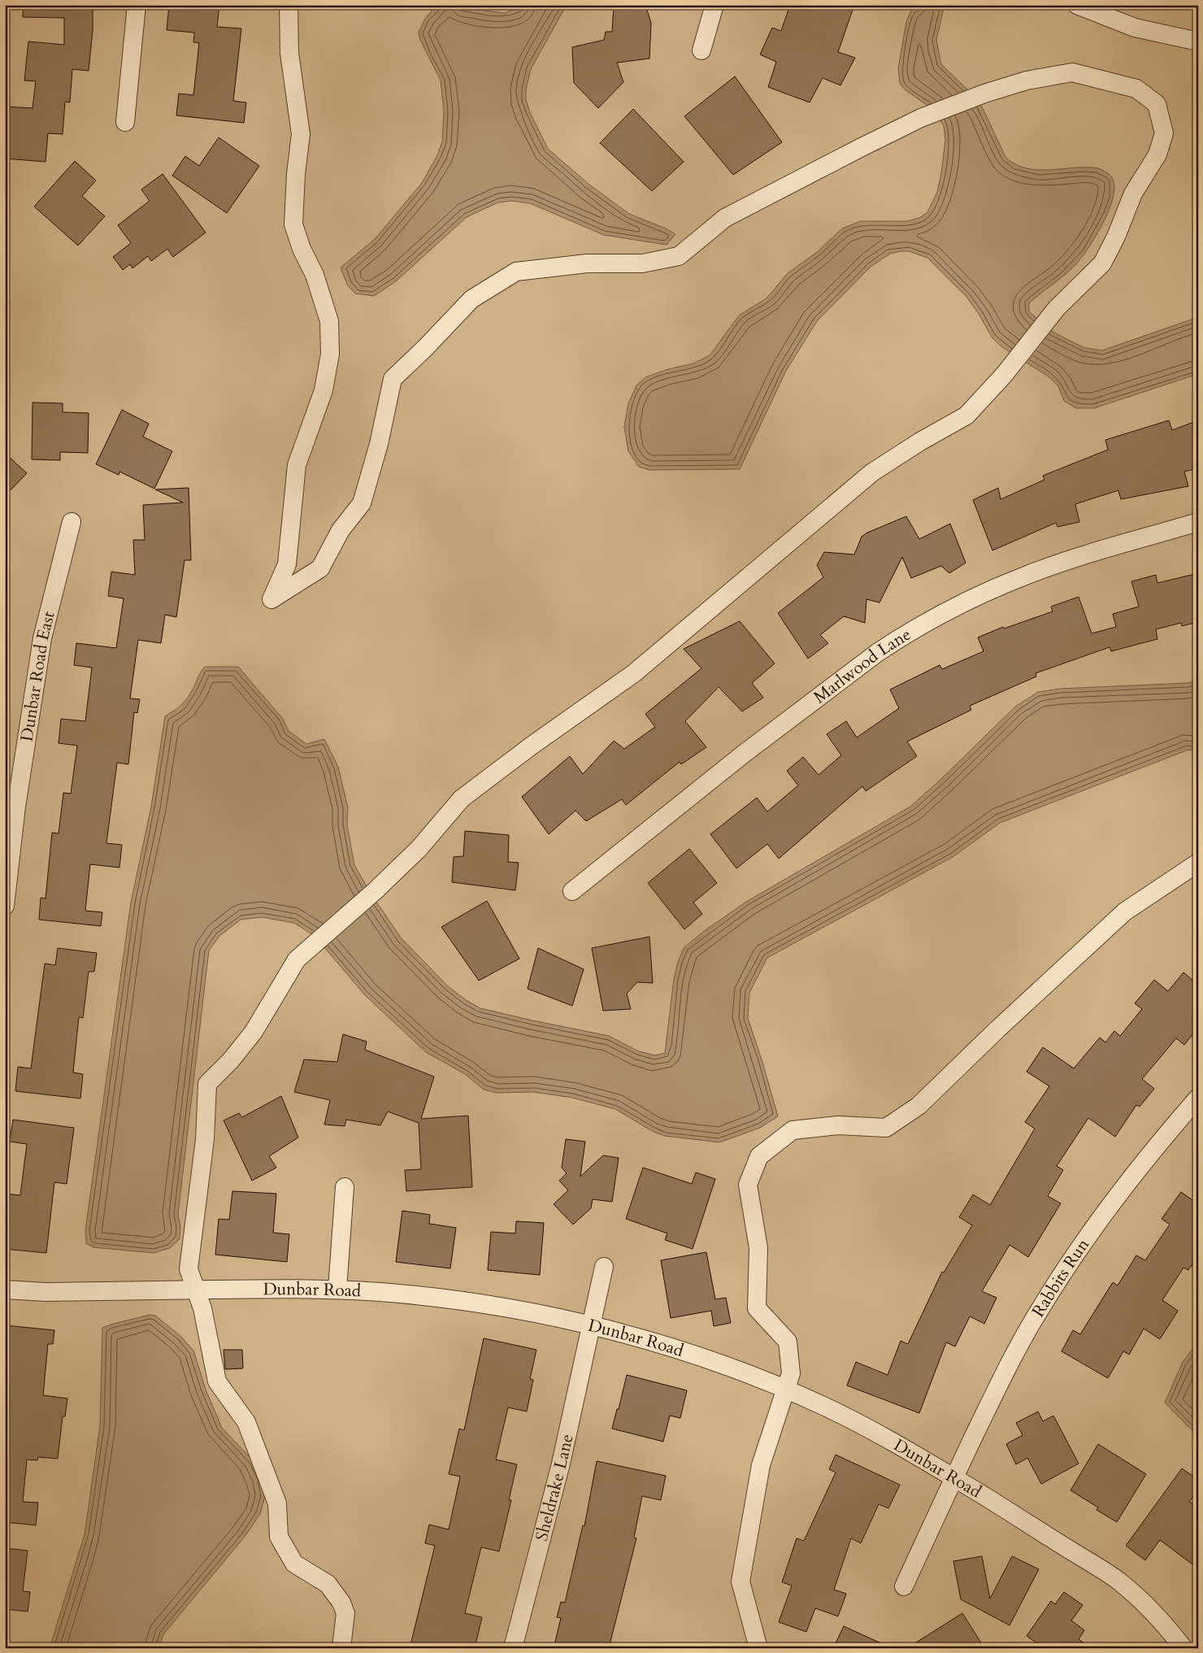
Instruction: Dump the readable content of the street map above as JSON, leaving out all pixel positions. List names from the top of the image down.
{
  "streets": {
    "street": [
      "Marlwood Lane",
      "Dunbar Road East",
      "Rabbits Run",
      "Dunbar Road",
      "Sheldrake Lane"
    ]
  },
  "crossings": [
    ["Rabbits Run", "Dunbar Road"],
    ["Dunbar Road", "Sheldrake Lane"]
  ]
}
